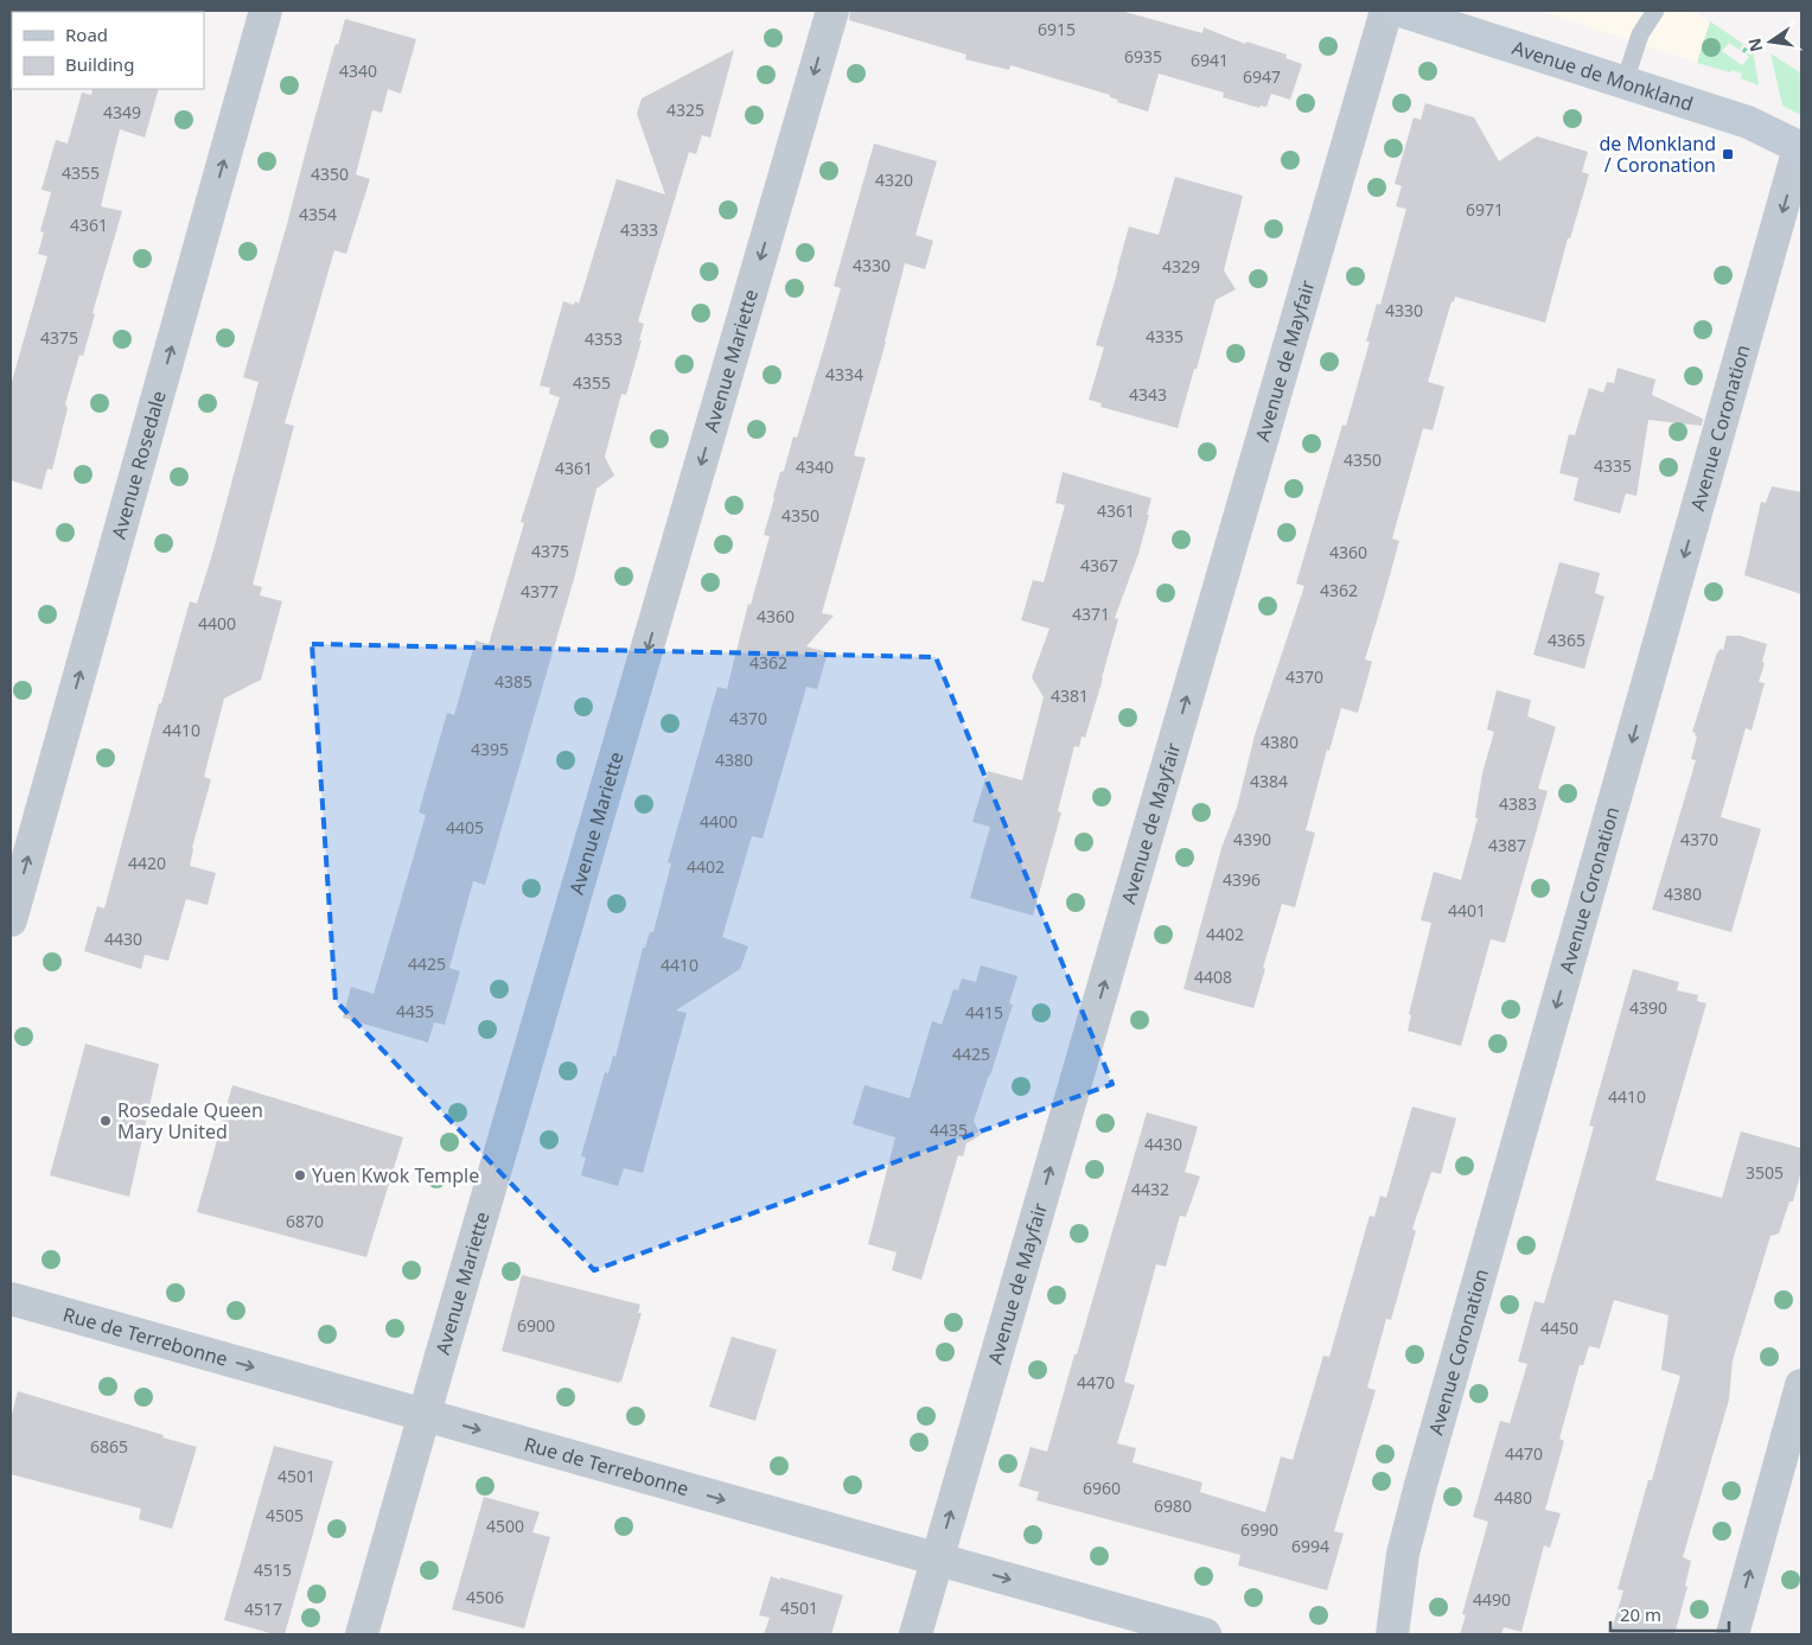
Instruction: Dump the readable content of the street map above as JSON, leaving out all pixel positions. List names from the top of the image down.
{
  "streets": {
    "street": [
      "Avenue de Monkland",
      "Avenue Mariette",
      "Avenue de Mayfair",
      "Avenue Coronation",
      "Avenue Rosedale",
      "Rue de Terrebonne"
    ]
  },
  "crossings": [
    ["Avenue de Monkland", "Avenue Coronation"],
    ["Avenue Mariette", "Rue de Terrebonne"],
    ["Avenue de Mayfair", "Rue de Terrebonne"]
  ],
  "one_way": [
    "Avenue Mariette",
    "Avenue de Mayfair",
    "Avenue Coronation",
    "Avenue Rosedale",
    "Rue de Terrebonne"
  ],
  "places": {
    "transit": ["de Monkland / Coronation"],
    "other": ["Rosedale Queen Mary United", "Yuen Kwok Temple"]
  },
  "house_numbers": [
    "6915",
    "6935",
    "6941",
    "4340",
    "6947",
    "4325",
    "4349",
    "4355",
    "4350",
    "4320",
    "6971",
    "4354",
    "4361",
    "4333",
    "4330",
    "4329",
    "4330",
    "4335",
    "4375",
    "4353",
    "4334",
    "4355",
    "4343",
    "4350",
    "4335",
    "4340",
    "4361",
    "4361",
    "4350",
    "4375",
    "4360",
    "4367",
    "4362",
    "4377",
    "4371",
    "4360",
    "4400",
    "4365",
    "4362",
    "4370",
    "4385",
    "4381",
    "4370",
    "4410",
    "4380",
    "4395",
    "4380",
    "4384",
    "4383",
    "4400",
    "4405",
    "4390",
    "4370",
    "4387",
    "4420",
    "4402",
    "4396",
    "4380",
    "4401",
    "4402",
    "4430",
    "4425",
    "4410",
    "4408",
    "4390",
    "4435",
    "4415",
    "4425",
    "4410",
    "4435",
    "4430",
    "3505",
    "4432",
    "6870",
    "6900",
    "4450",
    "4470",
    "6865",
    "4470",
    "4501",
    "6960",
    "4480",
    "6980",
    "4505",
    "4500",
    "6990",
    "6994",
    "4515",
    "4506",
    "4490",
    "4501",
    "4517"
  ],
  "legend": ["Road", "Building"],
  "scale_bar": "20 m",
  "north": "left"
}
